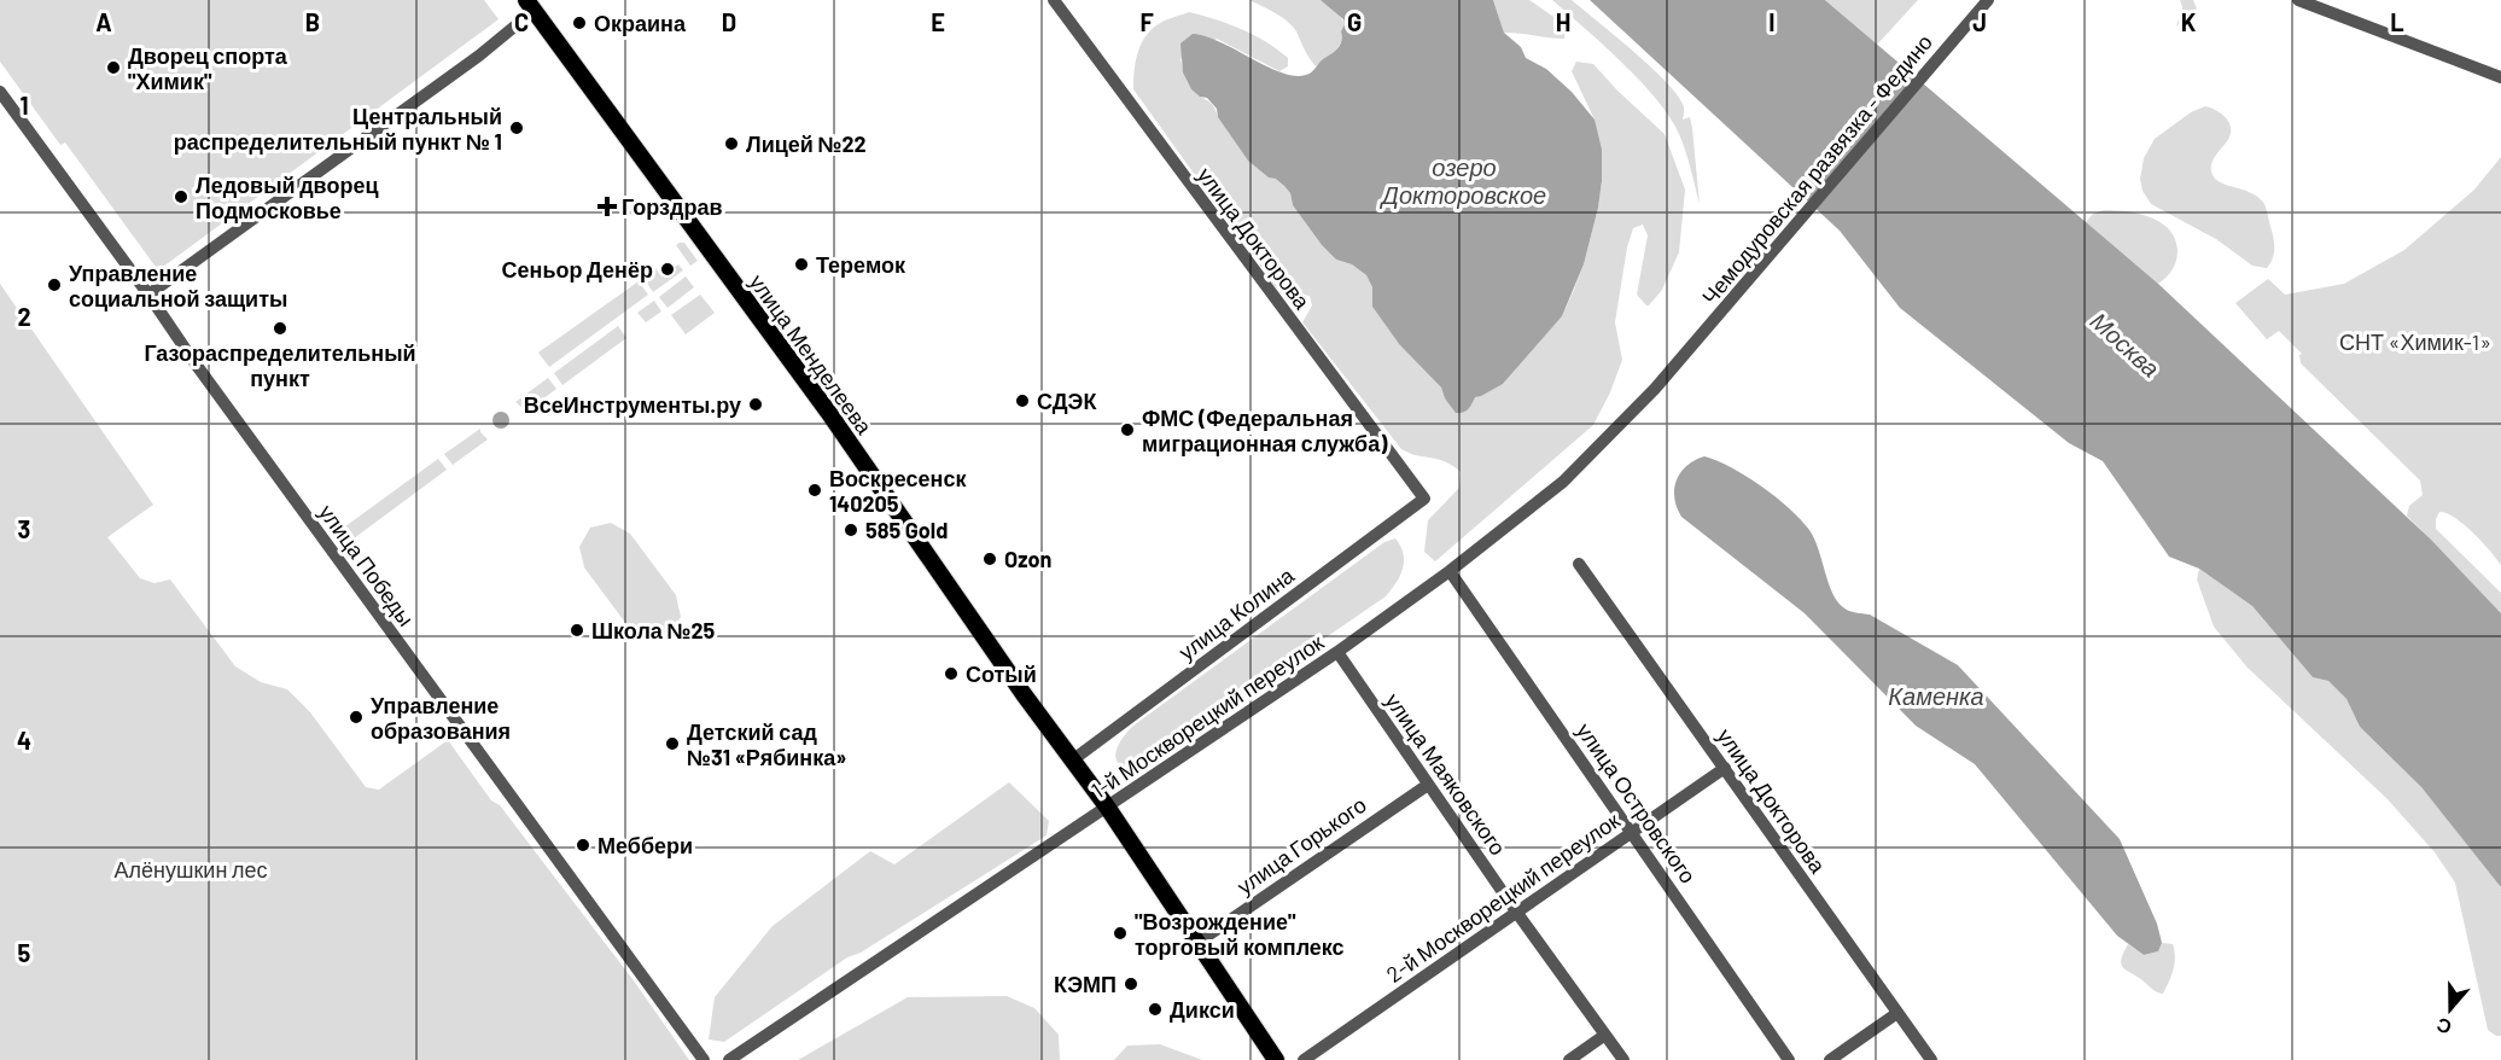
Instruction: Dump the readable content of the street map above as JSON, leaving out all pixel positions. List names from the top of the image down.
{
  "streets": {
    "main road": ["улица Менделеева"],
    "street": [
      "Чемодуровская развязка - Федино",
      "улица Докторова",
      "улица Победы",
      "улица Колина",
      "1-й Москворецкий переулок",
      "улица Маяковского",
      "улица Островского",
      "улица Горького",
      "2-й Москворецкий переулок"
    ]
  },
  "crossings": [
    ["Чемодуровская развязка - Федино", "1-й Москворецкий переулок"],
    ["улица Докторова", "улица Колина"],
    ["улица Докторова", "2-й Москворецкий переулок"],
    ["улица Менделеева", "улица Колина"],
    ["улица Менделеева", "1-й Москворецкий переулок"],
    ["1-й Москворецкий переулок", "улица Маяковского"],
    ["1-й Москворецкий переулок", "улица Островского"],
    ["улица Маяковского", "улица Горького"],
    ["улица Маяковского", "2-й Москворецкий переулок"],
    ["улица Островского", "2-й Москворецкий переулок"]
  ],
  "water": ["озеро Докторовское", "Москва", "Каменка"],
  "parks": ["СНТ «Химик-1»", "Алёнушкин лес"],
  "places": {
    "other": [
      "Окраина",
      "Дворец спорта \"Химик\"",
      "Центральный распределительный пункт № 1",
      "Лицей №22",
      "Ледовый дворец Подмосковье",
      "Теремок",
      "Сеньор Денёр",
      "Управление социальной защиты",
      "Газораспределительный пункт",
      "СДЭК",
      "ВсеИнструменты.ру",
      "ФМС (Федеральная миграционная служба)",
      "Воскресенск 140205",
      "585 Gold",
      "Ozon",
      "Школа №25",
      "Сотый",
      "Управление образования",
      "Детский сад №31 «Рябинка»",
      "Меббери",
      "\"Возрождение\" торговый комплекс",
      "КЭМП",
      "Дикси"
    ],
    "health": ["Горздрав"]
  },
  "north": "bottom",
  "grid": {
    "columns": [
      "A",
      "B",
      "C",
      "D",
      "E",
      "F",
      "G",
      "H",
      "I",
      "J",
      "K",
      "L"
    ],
    "rows": [
      "1",
      "2",
      "3",
      "4",
      "5"
    ]
  }
}
